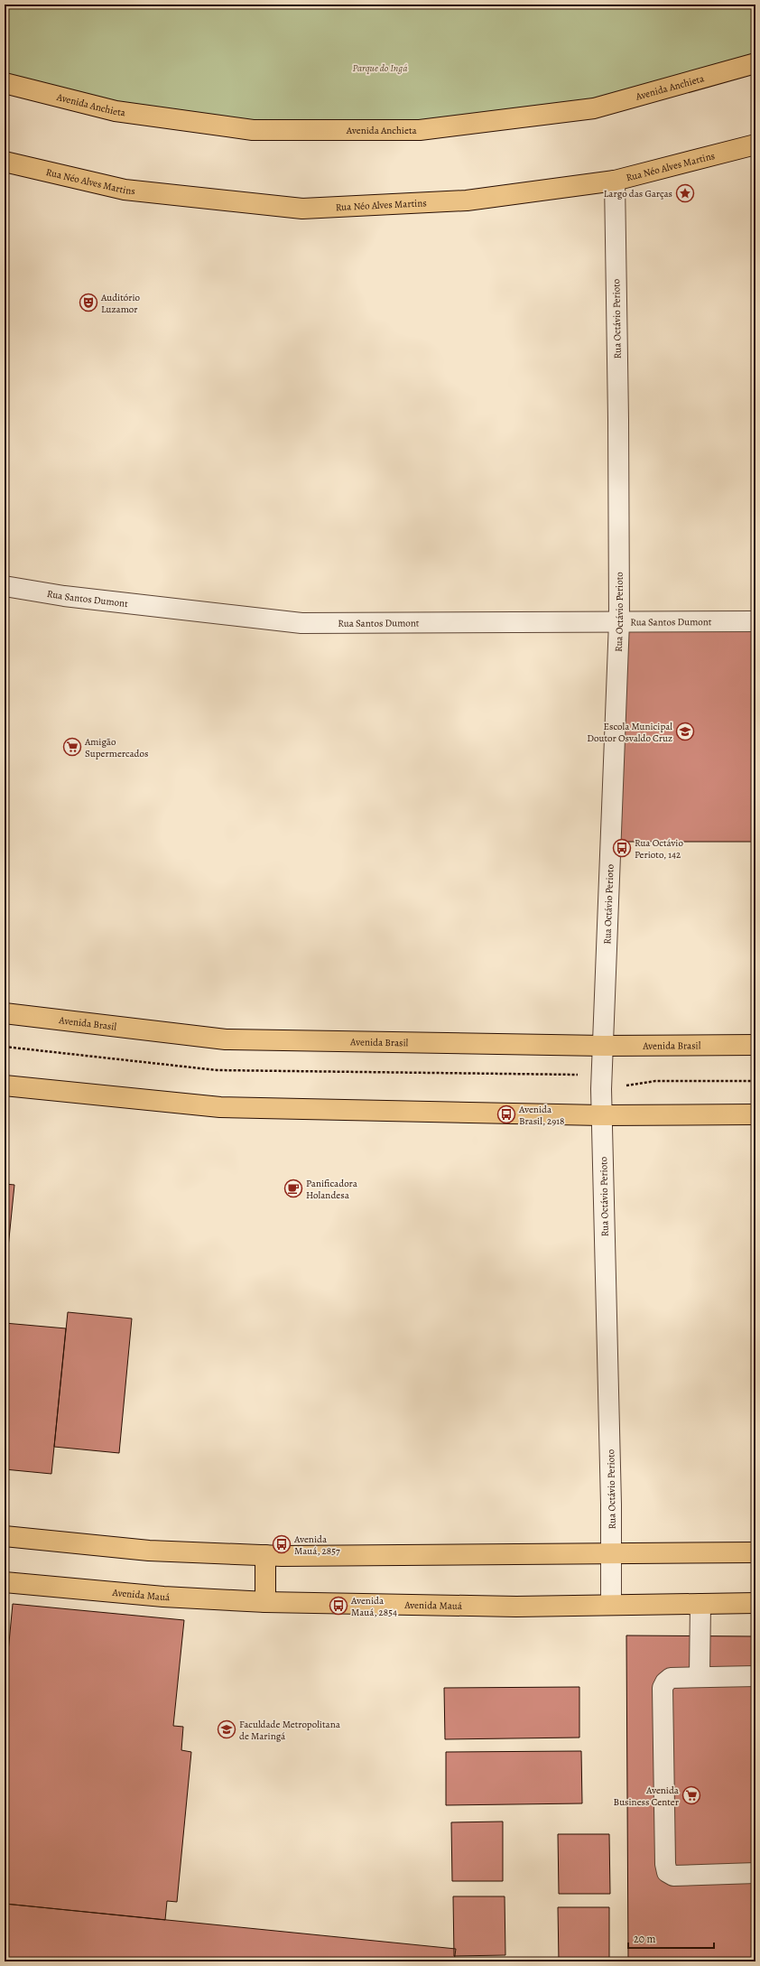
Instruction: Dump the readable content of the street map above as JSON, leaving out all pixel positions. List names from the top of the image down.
{
  "streets": {
    "main road": [
      "Avenida Anchieta",
      "Rua Néo Alves Martins",
      "Avenida Brasil",
      "Avenida Mauá"
    ],
    "street": ["Rua Octávio Perioto", "Rua Santos Dumont"]
  },
  "crossings": [
    ["Rua Néo Alves Martins", "Rua Octávio Perioto"],
    ["Rua Octávio Perioto", "Rua Santos Dumont"],
    ["Rua Octávio Perioto", "Avenida Brasil"],
    ["Rua Octávio Perioto", "Avenida Mauá"]
  ],
  "parks": ["Parque do Ingá"],
  "places": {
    "place": ["Largo das Garças"],
    "theatre": ["Auditório Luzamor"],
    "school or university": ["Escola Municipal Doutor Osvaldo Cruz", "Faculdade Metropolitana de Maringá"],
    "supermarket": ["Amigão Supermercados", "Avenida Business Center"],
    "bus stop": [
      "Rua Octávio Perioto, 142",
      "Avenida Brasil, 2918",
      "Avenida Mauá, 2857",
      "Avenida Mauá, 2854"
    ],
    "cafe": ["Panificadora Holandesa"]
  },
  "scale_bar": "20 m"
}
